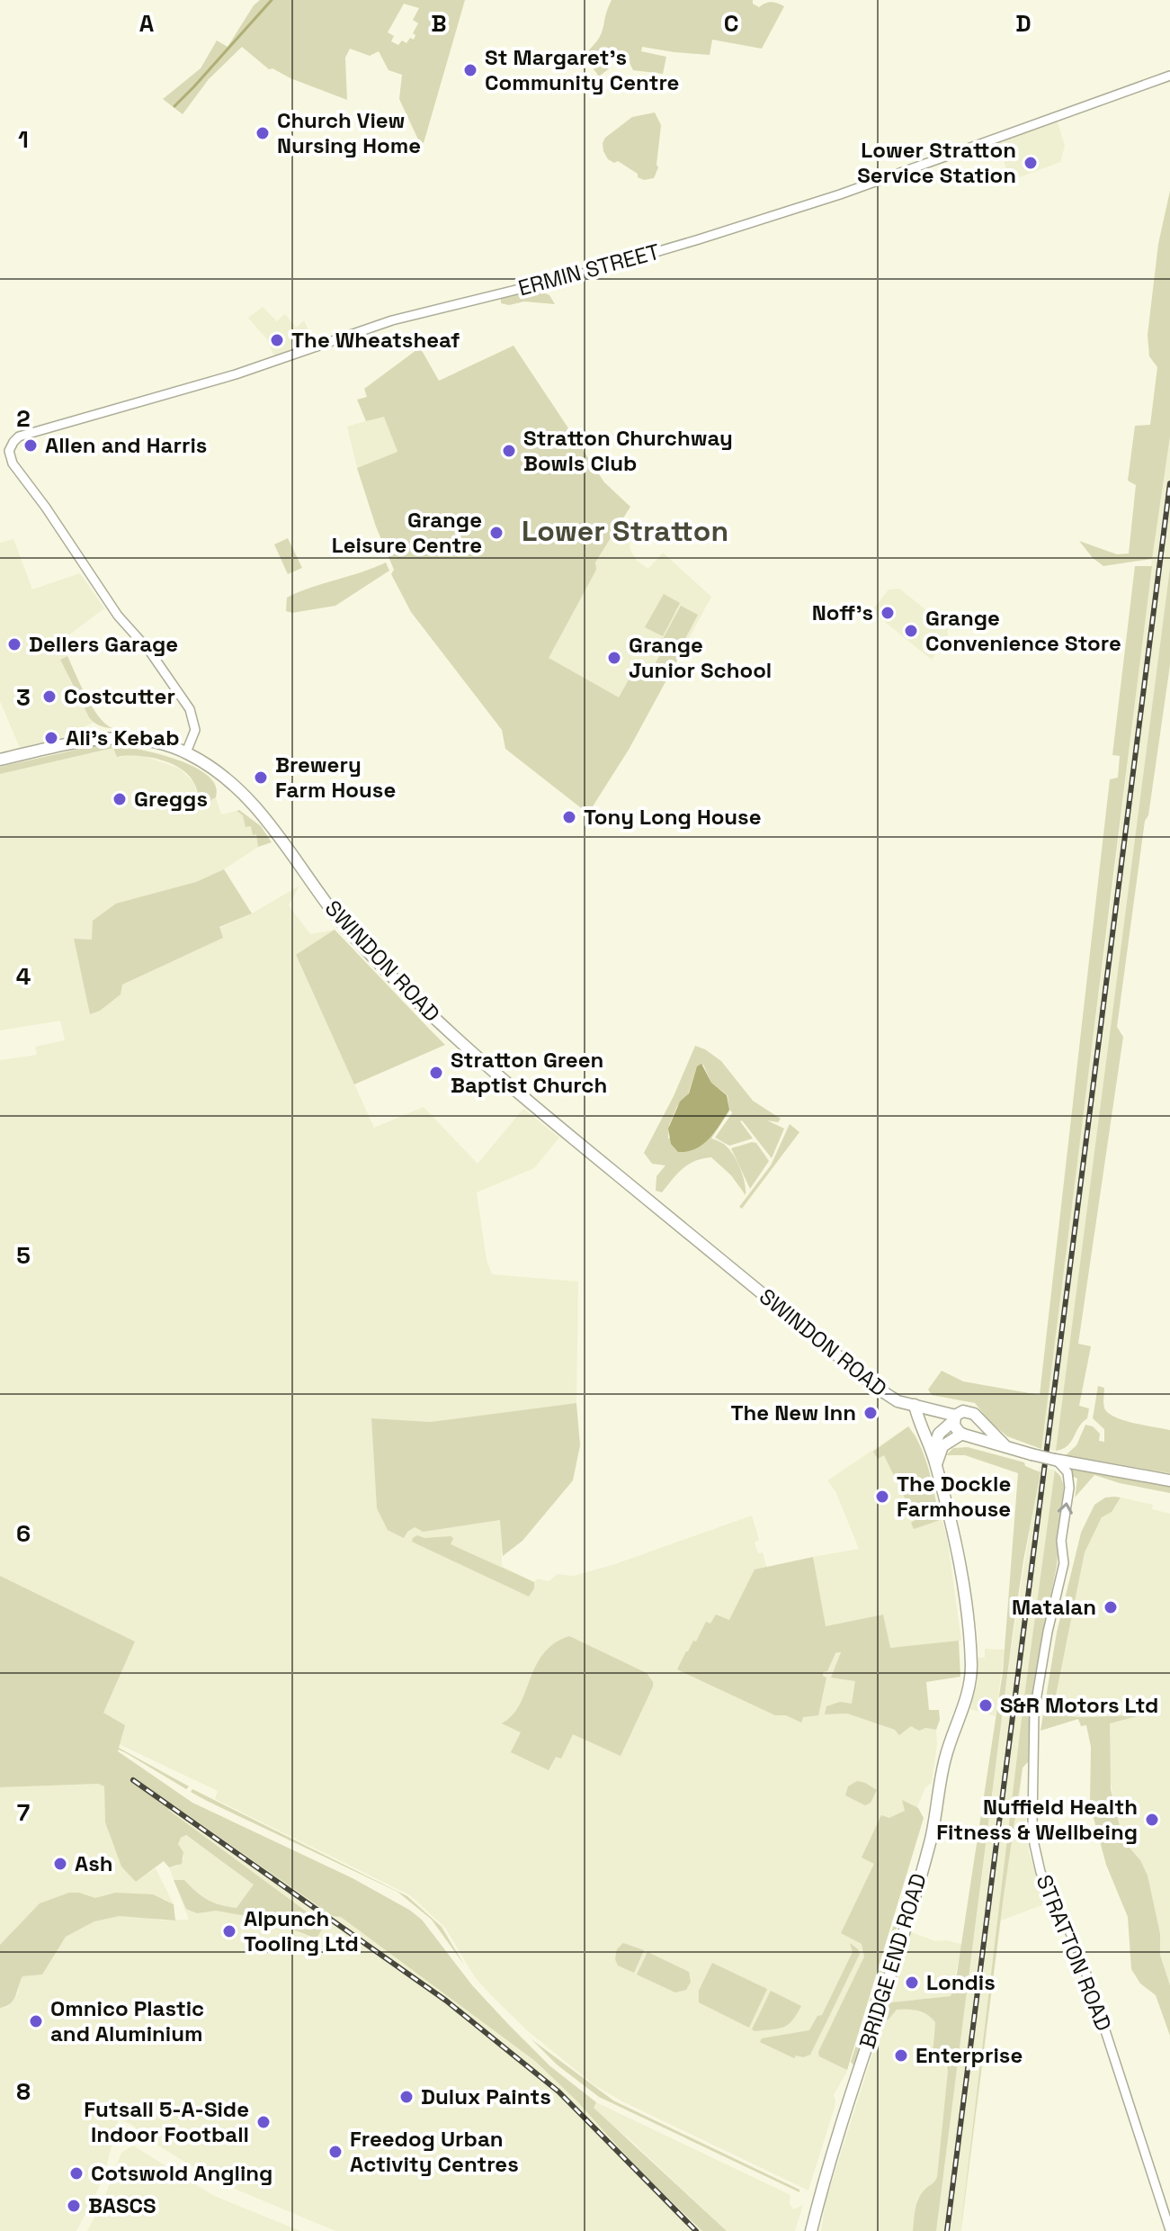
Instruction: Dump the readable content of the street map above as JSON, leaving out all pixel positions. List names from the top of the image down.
{
  "streets": {
    "main road": ["SWINDON ROAD", "BRIDGE END ROAD"],
    "street": ["ERMIN STREET", "STRATTON ROAD"]
  },
  "crossings": [
    ["ERMIN STREET", "SWINDON ROAD"],
    ["SWINDON ROAD", "BRIDGE END ROAD"]
  ],
  "one_way": ["STRATTON ROAD"],
  "districts": ["Lower Stratton"],
  "places": [
    "St Margaret's Community Centre",
    "Church View Nursing Home",
    "Lower Stratton Service Station",
    "The Wheatsheaf",
    "Allen and Harris",
    "Stratton Churchway Bowls Club",
    "Grange Leisure Centre",
    "Noff's",
    "Grange Convenience Store",
    "Dellers Garage",
    "Grange Junior School",
    "Costcutter",
    "Ali's Kebab",
    "Brewery Farm House",
    "Greggs",
    "Tony Long House",
    "Stratton Green Baptist Church",
    "The New Inn",
    "The Dockle Farmhouse",
    "Matalan",
    "S&R Motors Ltd",
    "Nuffield Health Fitness & Wellbeing",
    "Ash",
    "Alpunch Tooling Ltd",
    "Londis",
    "Omnico Plastic and Aluminium",
    "Enterprise",
    "Dulux Paints",
    "Futsall 5-A-Side Indoor Football",
    "Freedog Urban Activity Centres",
    "Cotswold Angling",
    "BASCS"
  ],
  "grid": {
    "columns": [
      "A",
      "B",
      "C",
      "D"
    ],
    "rows": [
      "1",
      "2",
      "3",
      "4",
      "5",
      "6",
      "7",
      "8"
    ]
  }
}
